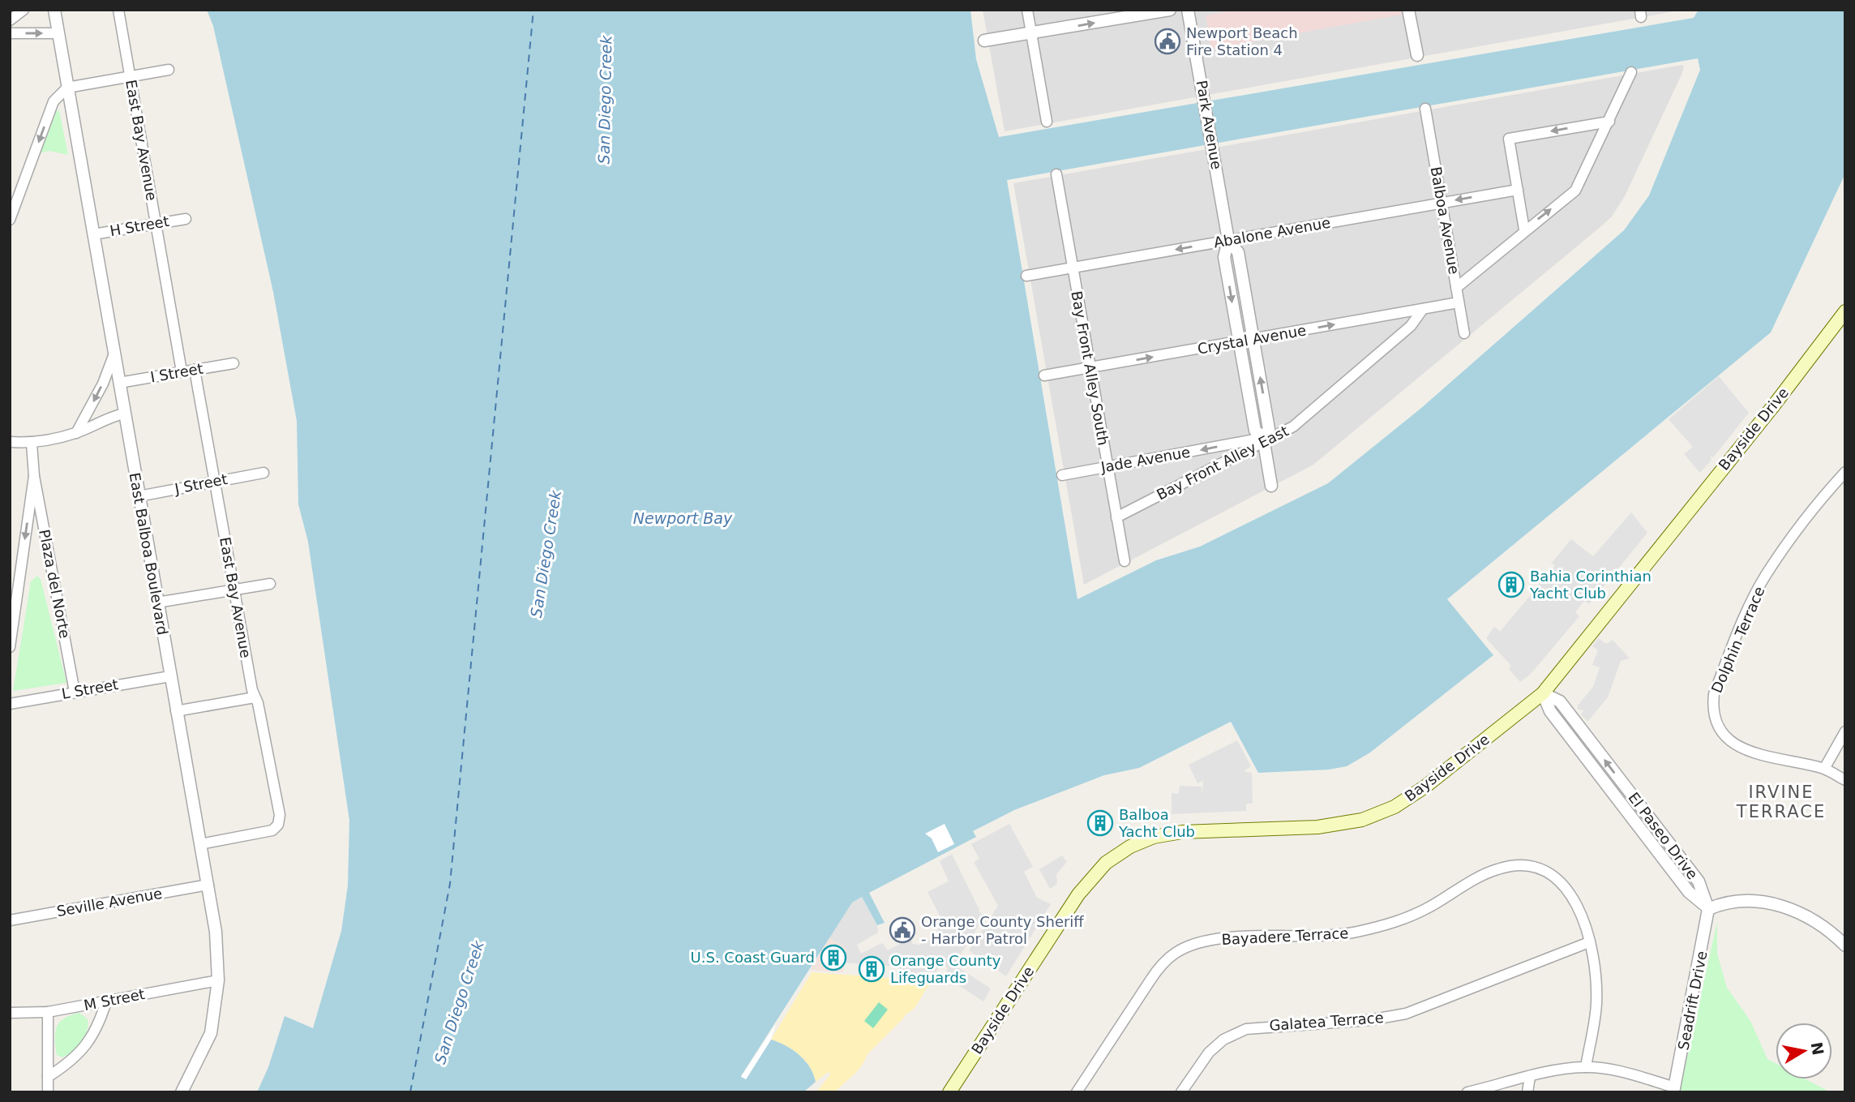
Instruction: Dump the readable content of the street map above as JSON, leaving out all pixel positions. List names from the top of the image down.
{
  "streets": {
    "main road": ["Bayside Drive"],
    "street": [
      "Park Avenue",
      "East Bay Avenue",
      "Balboa Avenue",
      "H Street",
      "Abalone Avenue",
      "Crystal Avenue",
      "Bay Front Alley South",
      "I Street",
      "Jade Avenue",
      "Bay Front Alley East",
      "J Street",
      "East Balboa Boulevard",
      "Plaza del Norte",
      "Dolphin Terrace",
      "L Street",
      "El Paseo Drive",
      "Seville Avenue",
      "Bayadere Terrace",
      "M Street",
      "Seadrift Drive",
      "Galatea Terrace"
    ]
  },
  "crossings": [
    ["Park Avenue", "Abalone Avenue"],
    ["Park Avenue", "Crystal Avenue"],
    ["Park Avenue", "Jade Avenue"],
    ["Park Avenue", "Bay Front Alley East"],
    ["East Bay Avenue", "H Street"],
    ["East Bay Avenue", "I Street"],
    ["East Bay Avenue", "J Street"],
    ["East Bay Avenue", "East Balboa Boulevard"],
    ["Balboa Avenue", "Abalone Avenue"],
    ["Balboa Avenue", "Crystal Avenue"],
    ["H Street", "East Balboa Boulevard"],
    ["Abalone Avenue", "Bay Front Alley South"],
    ["Crystal Avenue", "Bay Front Alley South"],
    ["Crystal Avenue", "Bay Front Alley East"],
    ["Bay Front Alley South", "Jade Avenue"],
    ["Bay Front Alley South", "Bay Front Alley East"],
    ["I Street", "East Balboa Boulevard"],
    ["Bayside Drive", "El Paseo Drive"],
    ["Jade Avenue", "Bay Front Alley East"],
    ["J Street", "East Balboa Boulevard"],
    ["East Balboa Boulevard", "L Street"],
    ["East Balboa Boulevard", "Seville Avenue"],
    ["East Balboa Boulevard", "M Street"],
    ["Plaza del Norte", "L Street"],
    ["El Paseo Drive", "Seadrift Drive"],
    ["Bayadere Terrace", "Galatea Terrace"]
  ],
  "one_way": ["Abalone Avenue", "Crystal Avenue", "Jade Avenue"],
  "districts": ["IRVINE TERRACE"],
  "water": ["San Diego Creek", "Newport Bay"],
  "places": {
    "public building": ["Newport Beach Fire Station 4", "Orange County Sheriff - Harbor Patrol"],
    "building": [
      "Bahia Corinthian Yacht Club",
      "Balboa Yacht Club",
      "U.S. Coast Guard",
      "Orange County Lifeguards"
    ]
  },
  "north": "right"
}
